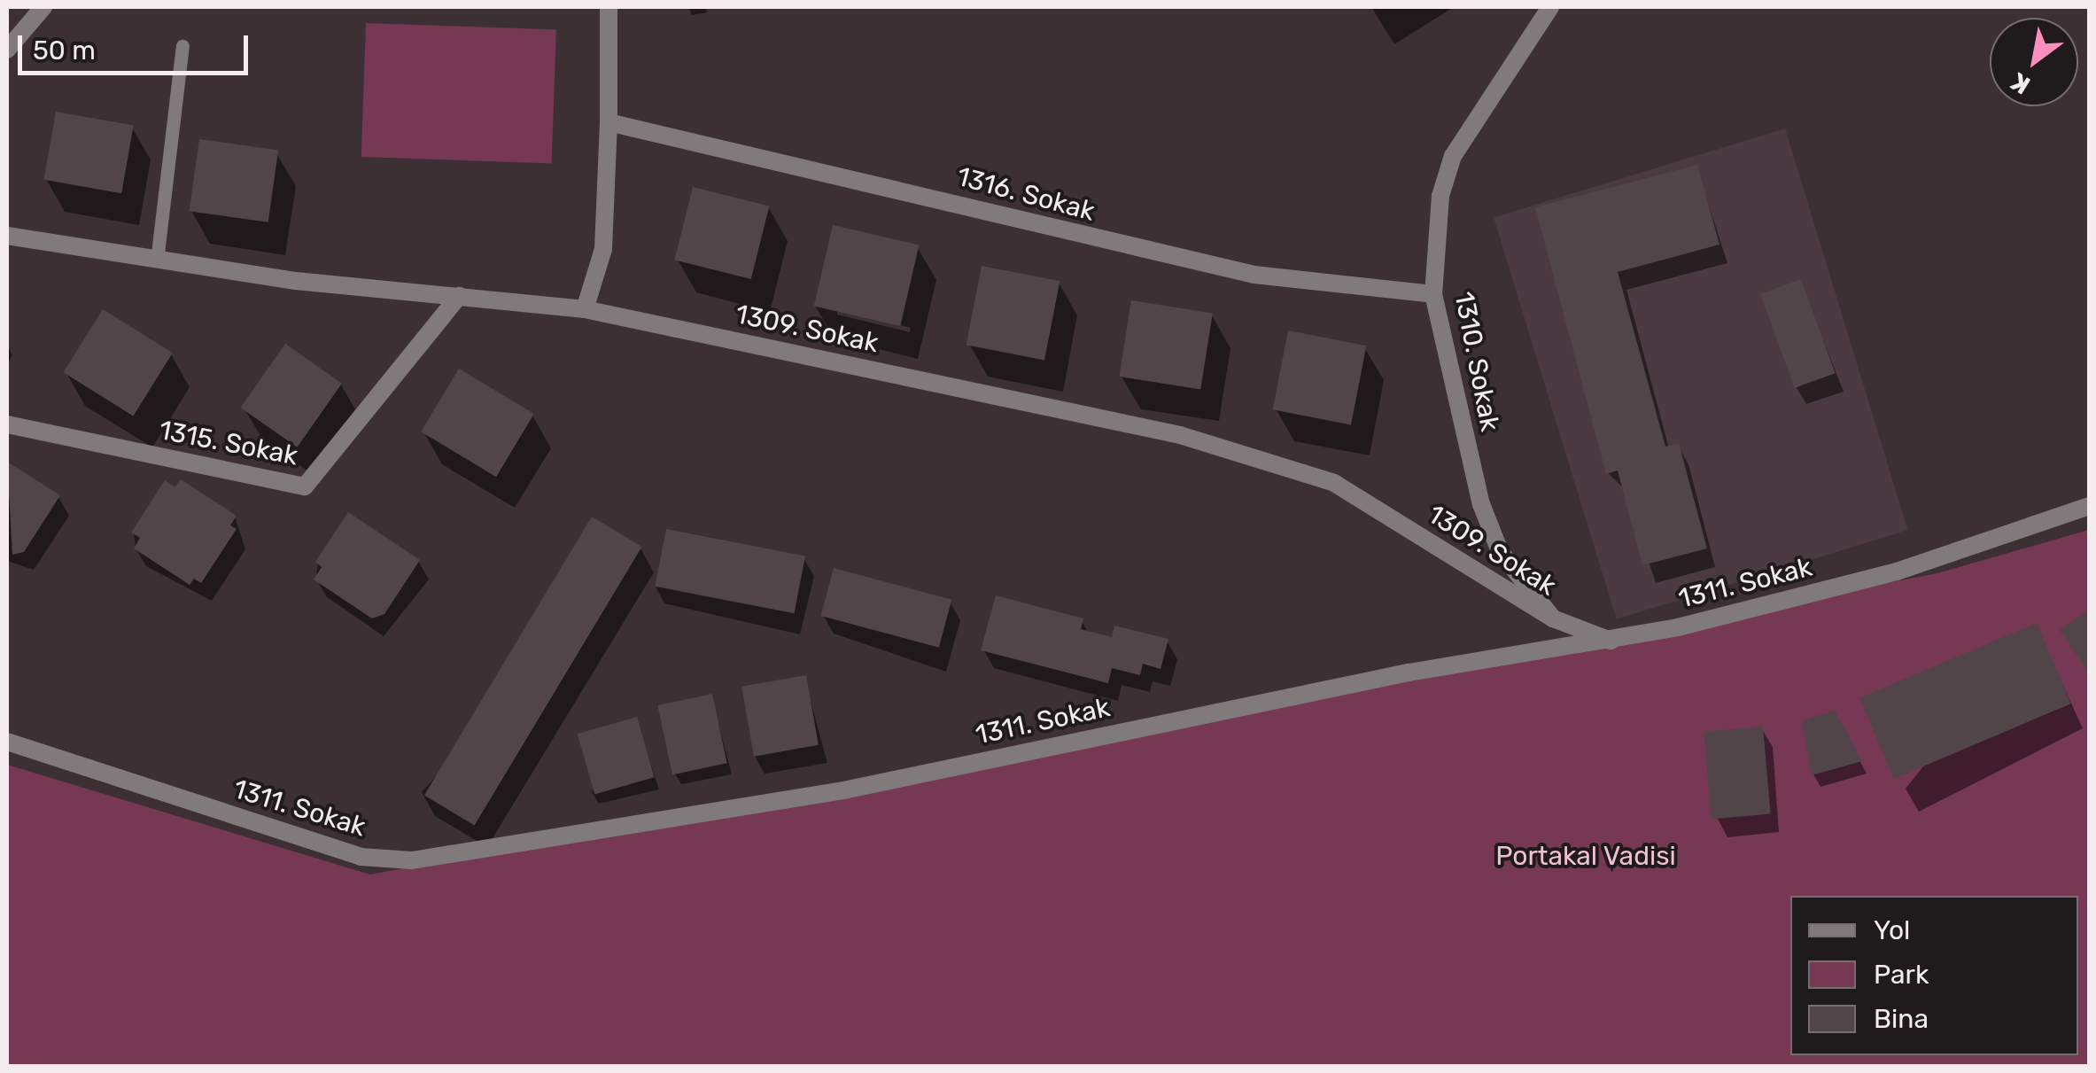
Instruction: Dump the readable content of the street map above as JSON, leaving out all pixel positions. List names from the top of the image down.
{
  "streets": {
    "street": [
      "1316. Sokak",
      "1309. Sokak",
      "1310. Sokak",
      "1315. Sokak",
      "1311. Sokak"
    ]
  },
  "crossings": [
    ["1316. Sokak", "1310. Sokak"],
    ["1309. Sokak", "1310. Sokak"],
    ["1309. Sokak", "1315. Sokak"]
  ],
  "parks": ["Portakal Vadisi"],
  "legend": ["Yol", "Park", "Bina"],
  "scale_bar": "50 m",
  "north": "bottom left"
}
